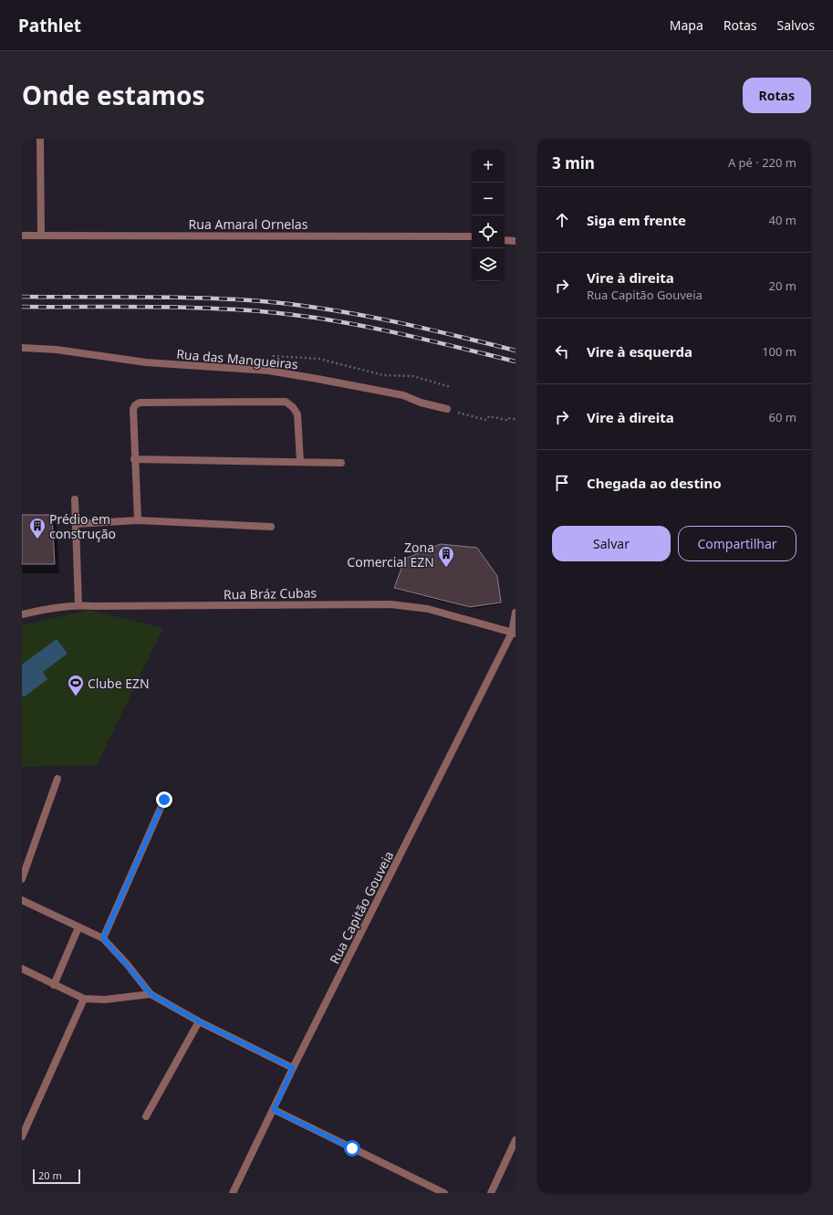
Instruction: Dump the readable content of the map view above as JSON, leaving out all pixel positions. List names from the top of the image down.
{
  "streets": {
    "street": [
      "Rua Amaral Ornelas",
      "Rua das Mangueiras",
      "Rua Bráz Cubas",
      "Rua Capitão Gouveia"
    ]
  },
  "crossings": [
    ["Rua Bráz Cubas", "Rua Capitão Gouveia"]
  ],
  "places": {
    "building": ["Prédio em construção", "Zona Comercial EZN"],
    "sports": ["Clube EZN"]
  },
  "scale_bar": "20 m",
  "page": {
    "header": "Pathlet",
    "nav": ["Mapa", "Rotas", "Salvos"],
    "title": "Onde estamos",
    "buttons": [
      "Rotas",
      ["Salvar", "Compartilhar"]
    ],
    "heading": ["3 min", "A pé · 220 m"],
    "map_buttons": ["+", "−"],
    "list": [
      ["Siga em frente", "40 m"],
      ["Vire à direita", "Rua Capitão Gouveia", "20 m"],
      ["Vire à esquerda", "100 m"],
      ["Vire à direita", "60 m"],
      "Chegada ao destino"
    ],
    "scale": "20 m"
  }
}
